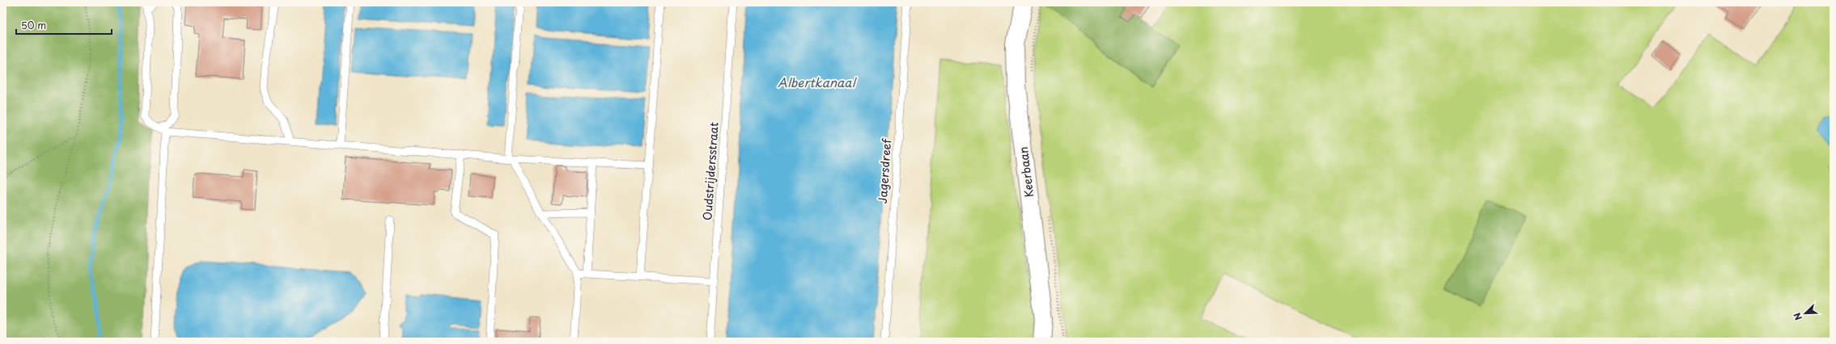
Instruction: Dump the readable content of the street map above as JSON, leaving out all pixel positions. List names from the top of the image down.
{
  "streets": {
    "street": ["Keerbaan"],
    "lane": ["Oudstrijdersstraat", "Jagersdreef"]
  },
  "water": ["Albertkanaal"],
  "scale_bar": "50 m",
  "north": "bottom left"
}
